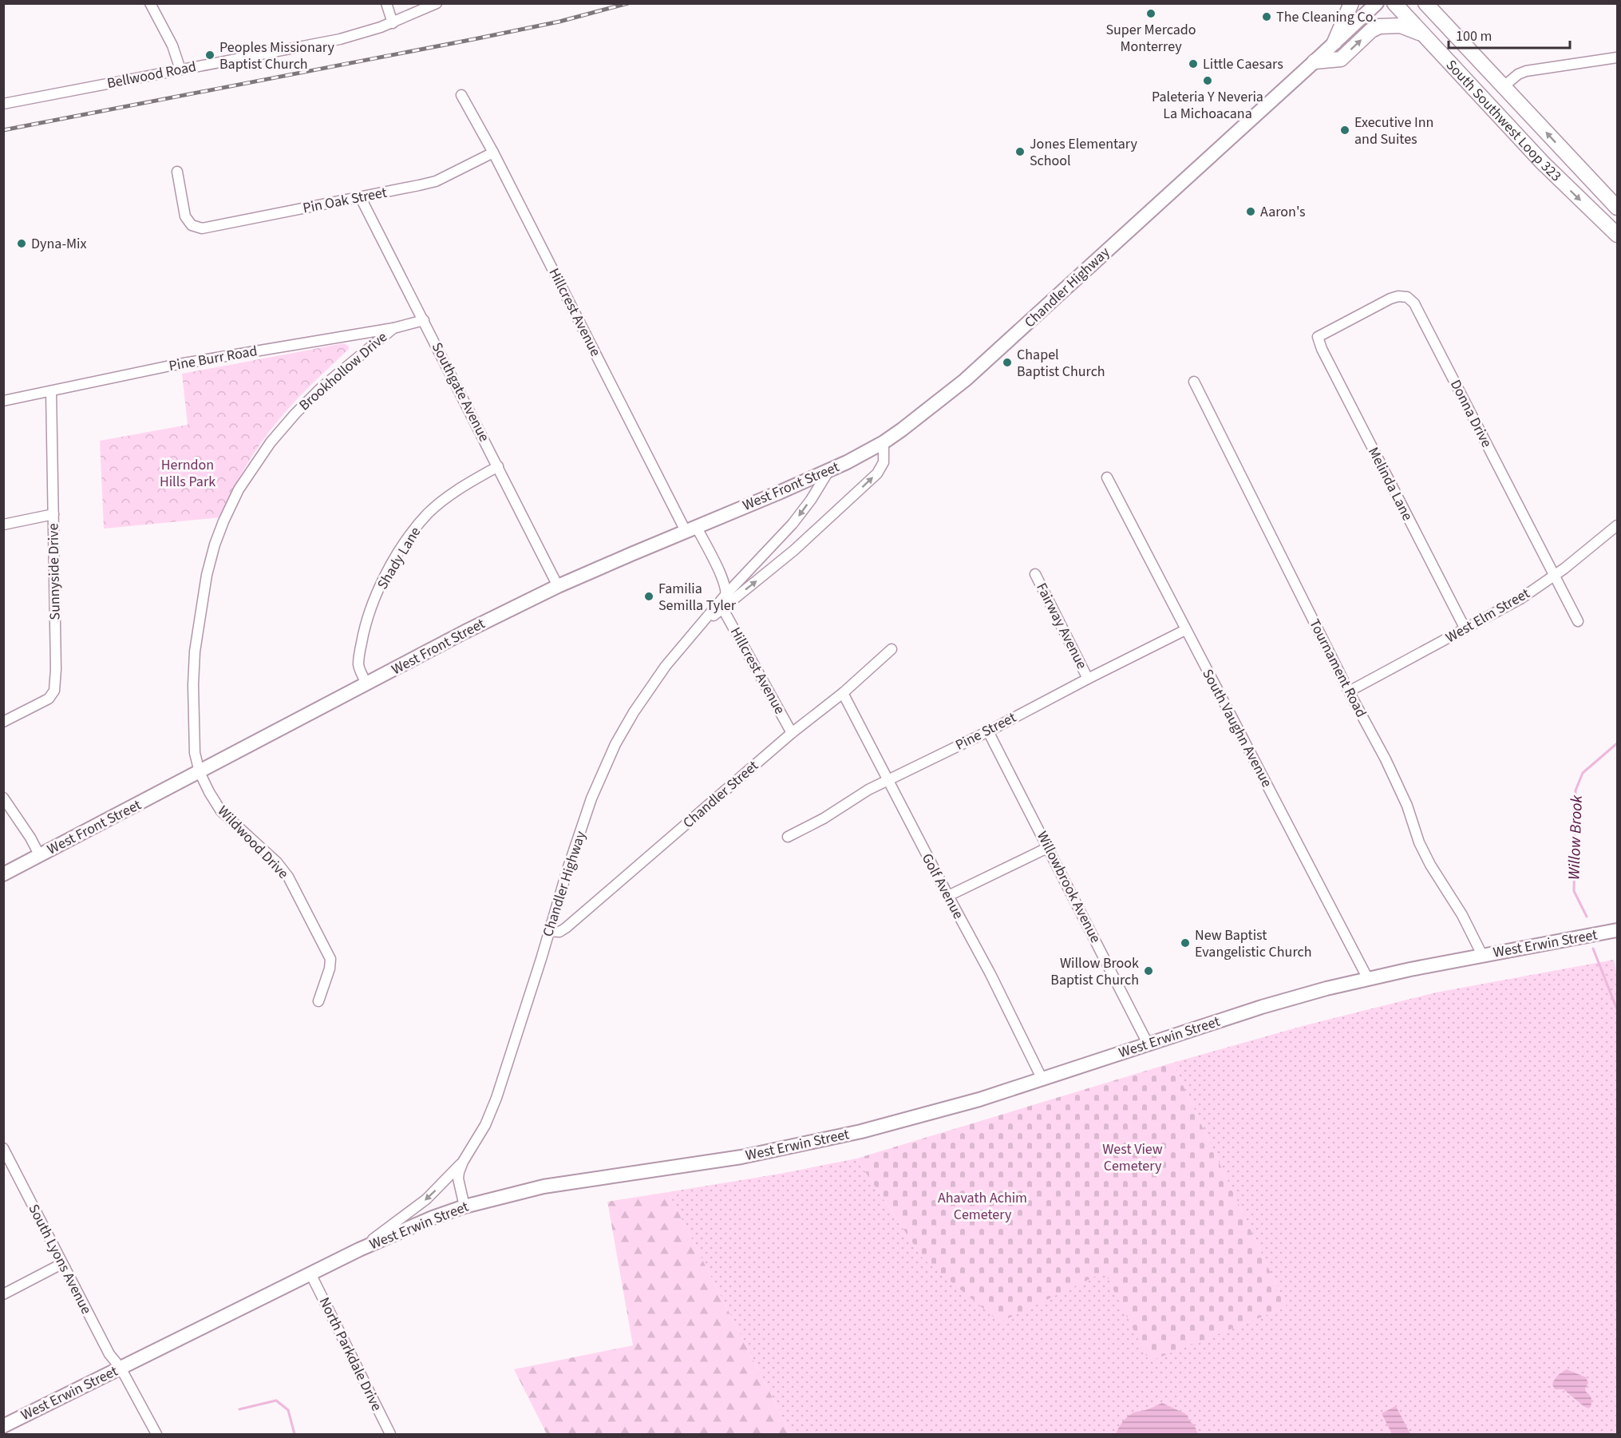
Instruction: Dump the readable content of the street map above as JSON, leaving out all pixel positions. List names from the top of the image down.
{
  "streets": {
    "highway": ["South Southwest Loop 323"],
    "main road": ["Chandler Highway", "West Front Street", "West Erwin Street"],
    "street": [
      "Bellwood Road",
      "Pin Oak Street",
      "Hillcrest Avenue",
      "Pine Burr Road",
      "Brookhollow Drive",
      "Southgate Avenue",
      "Donna Drive",
      "Melinda Lane",
      "Shady Lane",
      "Sunnyside Drive",
      "West Elm Street",
      "Fairway Avenue",
      "Tournament Road",
      "South Vaughn Avenue",
      "Pine Street",
      "Chandler Street",
      "Wildwood Drive",
      "Golf Avenue",
      "Willowbrook Avenue",
      "South Lyons Avenue",
      "North Parkdale Drive"
    ]
  },
  "crossings": [
    ["Pin Oak Street", "Hillcrest Avenue"],
    ["Pin Oak Street", "Southgate Avenue"],
    ["Chandler Highway", "Hillcrest Avenue"],
    ["Chandler Highway", "West Front Street"],
    ["Chandler Highway", "Chandler Street"],
    ["Chandler Highway", "West Erwin Street"],
    ["Hillcrest Avenue", "West Front Street"],
    ["Hillcrest Avenue", "Chandler Street"],
    ["Pine Burr Road", "Brookhollow Drive"],
    ["Pine Burr Road", "Southgate Avenue"],
    ["Pine Burr Road", "Sunnyside Drive"],
    ["Brookhollow Drive", "Wildwood Drive"],
    ["Southgate Avenue", "West Front Street"],
    ["Southgate Avenue", "Shady Lane"],
    ["Donna Drive", "Melinda Lane"],
    ["Donna Drive", "West Elm Street"],
    ["Melinda Lane", "West Elm Street"],
    ["West Front Street", "Shady Lane"],
    ["West Front Street", "Wildwood Drive"],
    ["West Elm Street", "Tournament Road"],
    ["Fairway Avenue", "Pine Street"],
    ["Tournament Road", "West Erwin Street"],
    ["South Vaughn Avenue", "Pine Street"],
    ["South Vaughn Avenue", "West Erwin Street"],
    ["Pine Street", "Golf Avenue"],
    ["Pine Street", "Willowbrook Avenue"],
    ["Chandler Street", "Golf Avenue"],
    ["Golf Avenue", "West Erwin Street"],
    ["Willowbrook Avenue", "West Erwin Street"],
    ["West Erwin Street", "South Lyons Avenue"],
    ["West Erwin Street", "North Parkdale Drive"]
  ],
  "water": ["Willow Brook"],
  "parks": ["Herndon Hills Park", "West View Cemetery", "Ahavath Achim Cemetery"],
  "places": [
    "Super Mercado Monterrey",
    "The Cleaning Co.",
    "Peoples Missionary Baptist Church",
    "Little Caesars",
    "Paleteria Y Neveria La Michoacana",
    "Executive Inn and Suites",
    "Jones Elementary School",
    "Aaron's",
    "Dyna-Mix",
    "Chapel Baptist Church",
    "Familia Semilla Tyler",
    "New Baptist Evangelistic Church",
    "Willow Brook Baptist Church"
  ],
  "scale_bar": "100 m"
}
